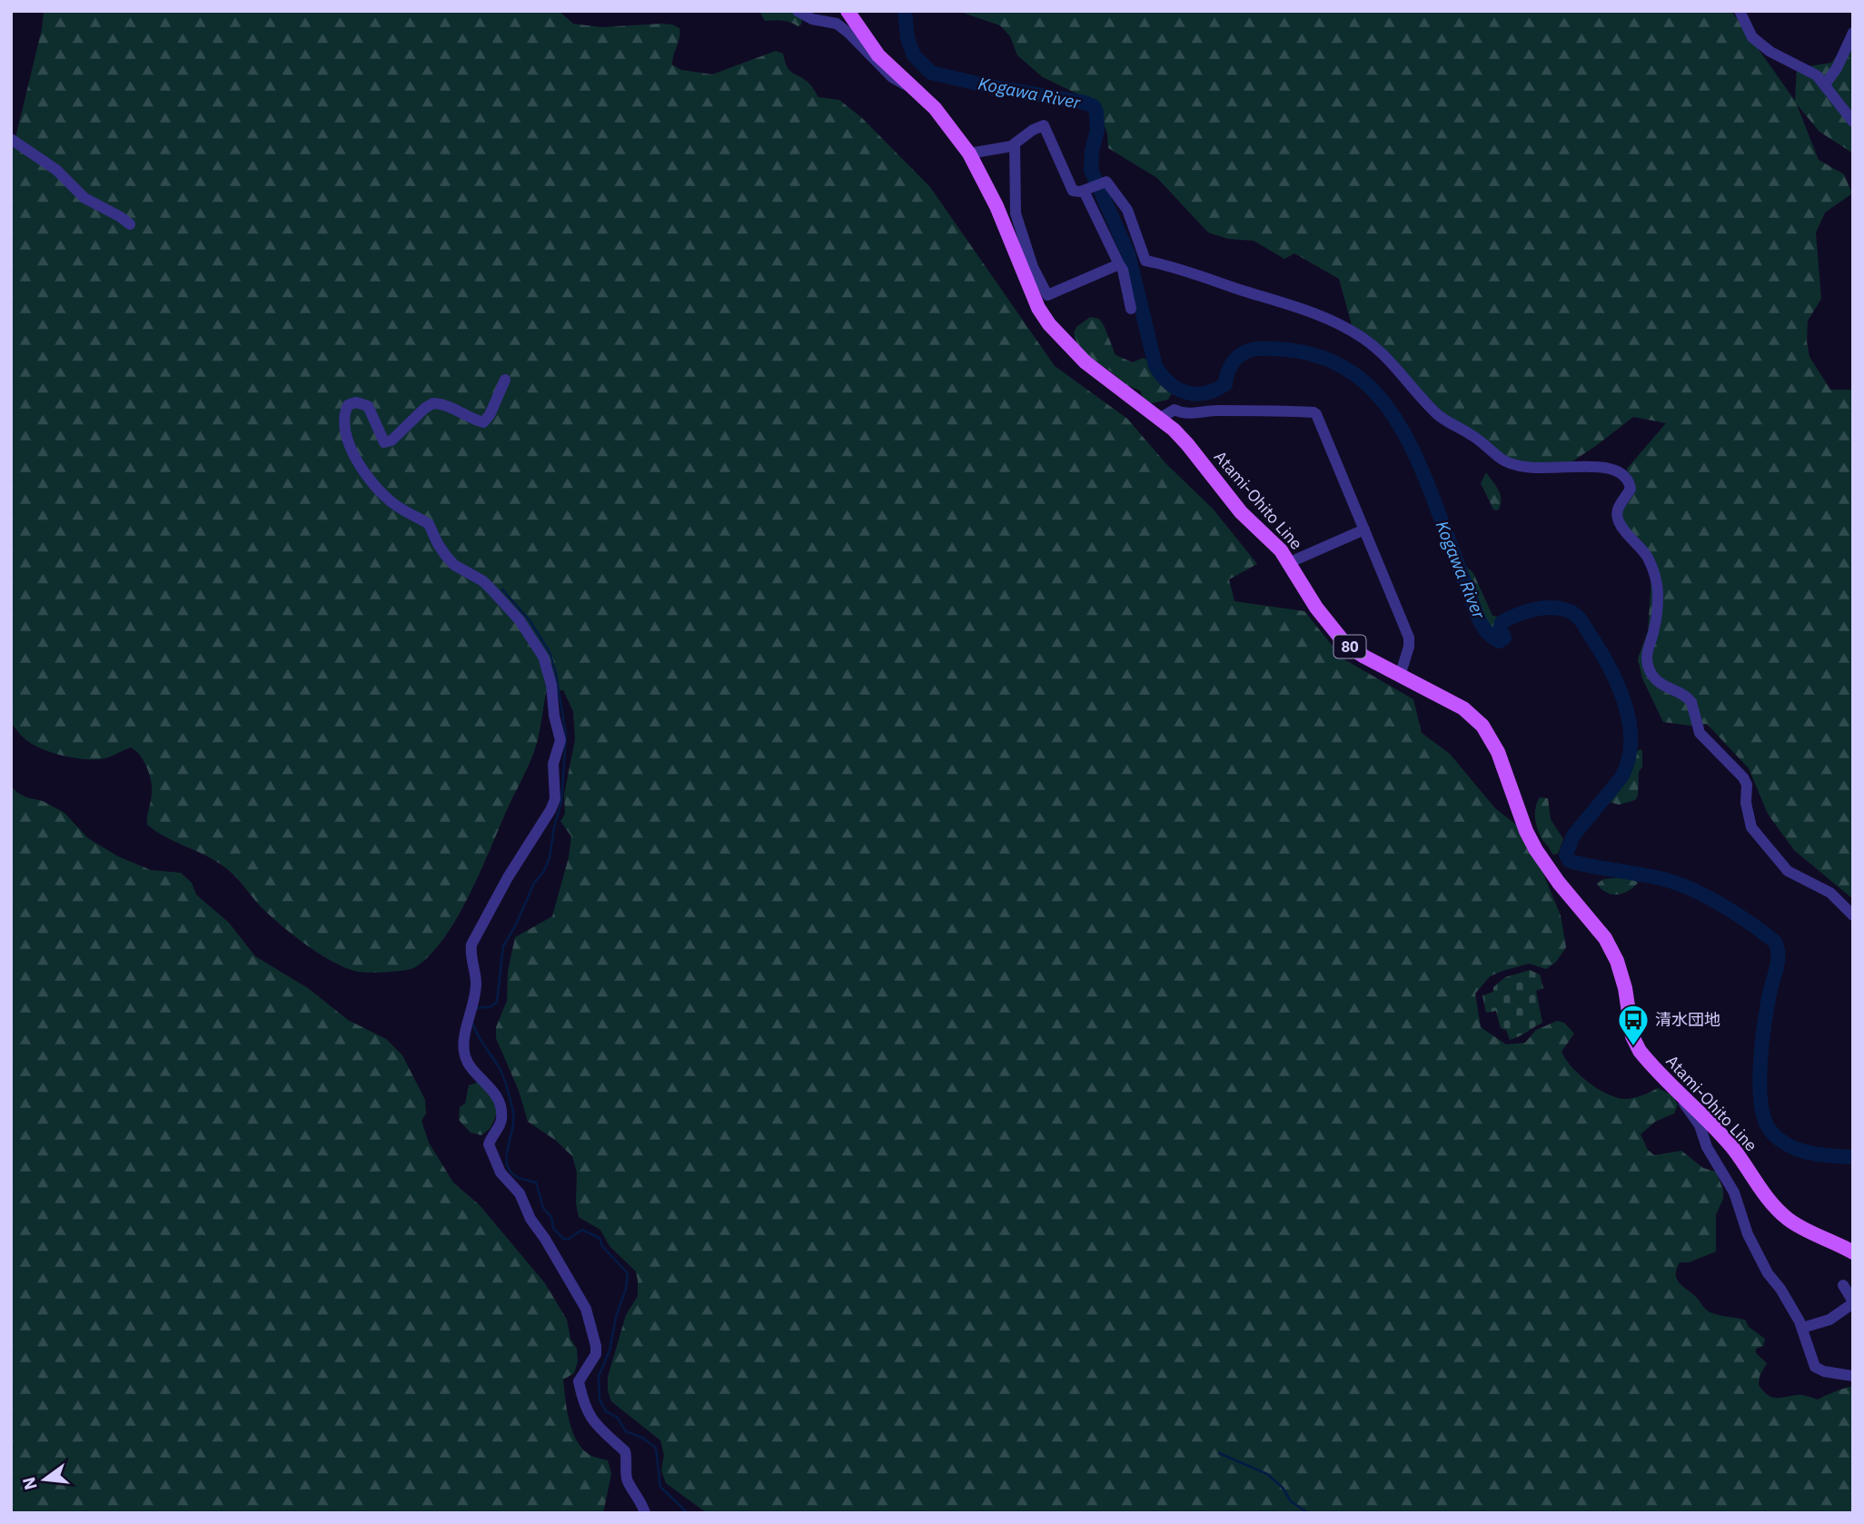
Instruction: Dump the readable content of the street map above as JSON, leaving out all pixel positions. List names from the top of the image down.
{
  "streets": {
    "main road": ["Atami-Ohito Line", "80"]
  },
  "water": ["Kogawa River"],
  "places": {
    "bus stop": ["清水団地"]
  },
  "north": "left"
}
